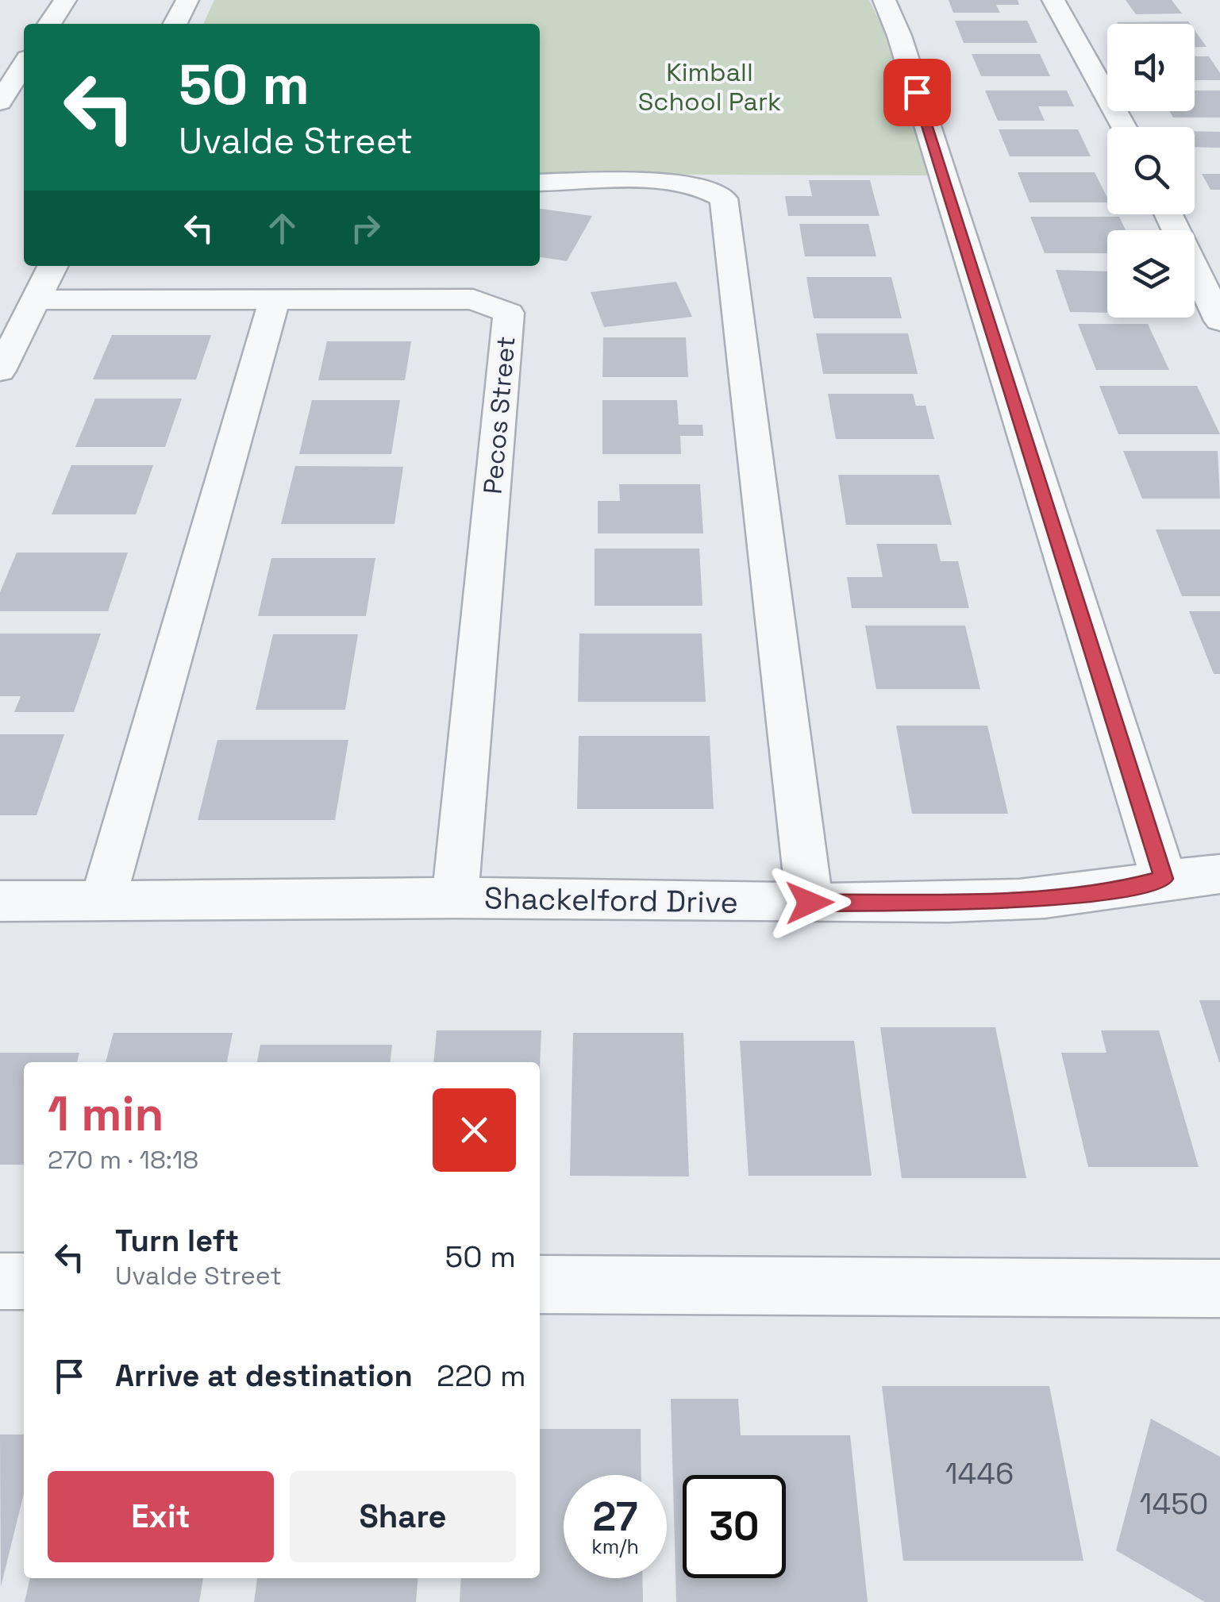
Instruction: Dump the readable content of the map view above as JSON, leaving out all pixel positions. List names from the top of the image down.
{
  "streets": {
    "street": ["Pecos Street", "Shackelford Drive"]
  },
  "crossings": [
    ["Pecos Street", "Shackelford Drive"]
  ],
  "parks": ["Kimball School Park"],
  "house_numbers": ["1446", "1450"],
  "page": {
    "turn": ["50 m", "Uvalde Street"],
    "heading": ["1 min", "270 m · 18:18"],
    "list": [
      {
        "name": "Turn left",
        "note": "Uvalde Street",
        "value": "50 m"
      },
      {
        "name": "Arrive at destination",
        "value": "220 m"
      }
    ],
    "buttons": ["Exit", "Share"],
    "speed": "27 km/h",
    "limit": "30"
  }
}
